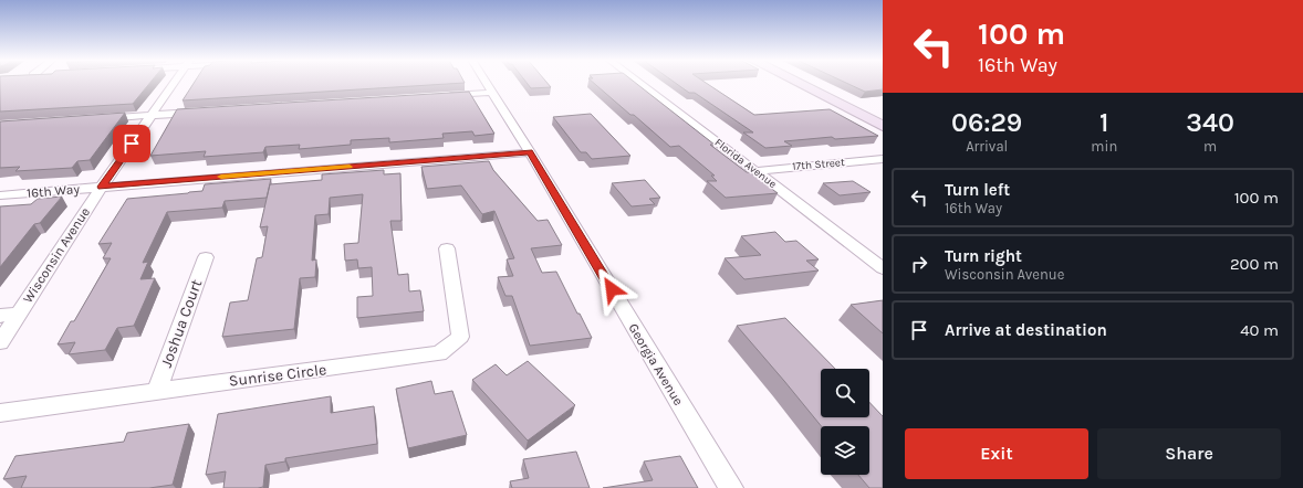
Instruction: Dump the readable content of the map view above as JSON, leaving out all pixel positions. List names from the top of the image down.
{
  "streets": {
    "street": [
      "Florida Avenue",
      "17th Street",
      "16th Way",
      "Wisconsin Avenue",
      "Joshua Court",
      "Georgia Avenue",
      "Sunrise Circle"
    ]
  },
  "crossings": [
    ["Florida Avenue", "17th Street"],
    ["16th Way", "Wisconsin Avenue"],
    ["16th Way", "Georgia Avenue"],
    ["Joshua Court", "Sunrise Circle"]
  ],
  "page": {
    "turn": ["100 m", "16th Way"],
    "eta": [
      "06:29",
      "Arrival",
      "1",
      "min",
      "340",
      "m"
    ],
    "list": [
      {
        "name": "Turn left",
        "note": "16th Way",
        "value": "100 m"
      },
      {
        "name": "Turn right",
        "note": "Wisconsin Avenue",
        "value": "200 m"
      },
      {
        "name": "Arrive at destination",
        "value": "40 m"
      }
    ],
    "buttons": ["Exit", "Share"]
  }
}
